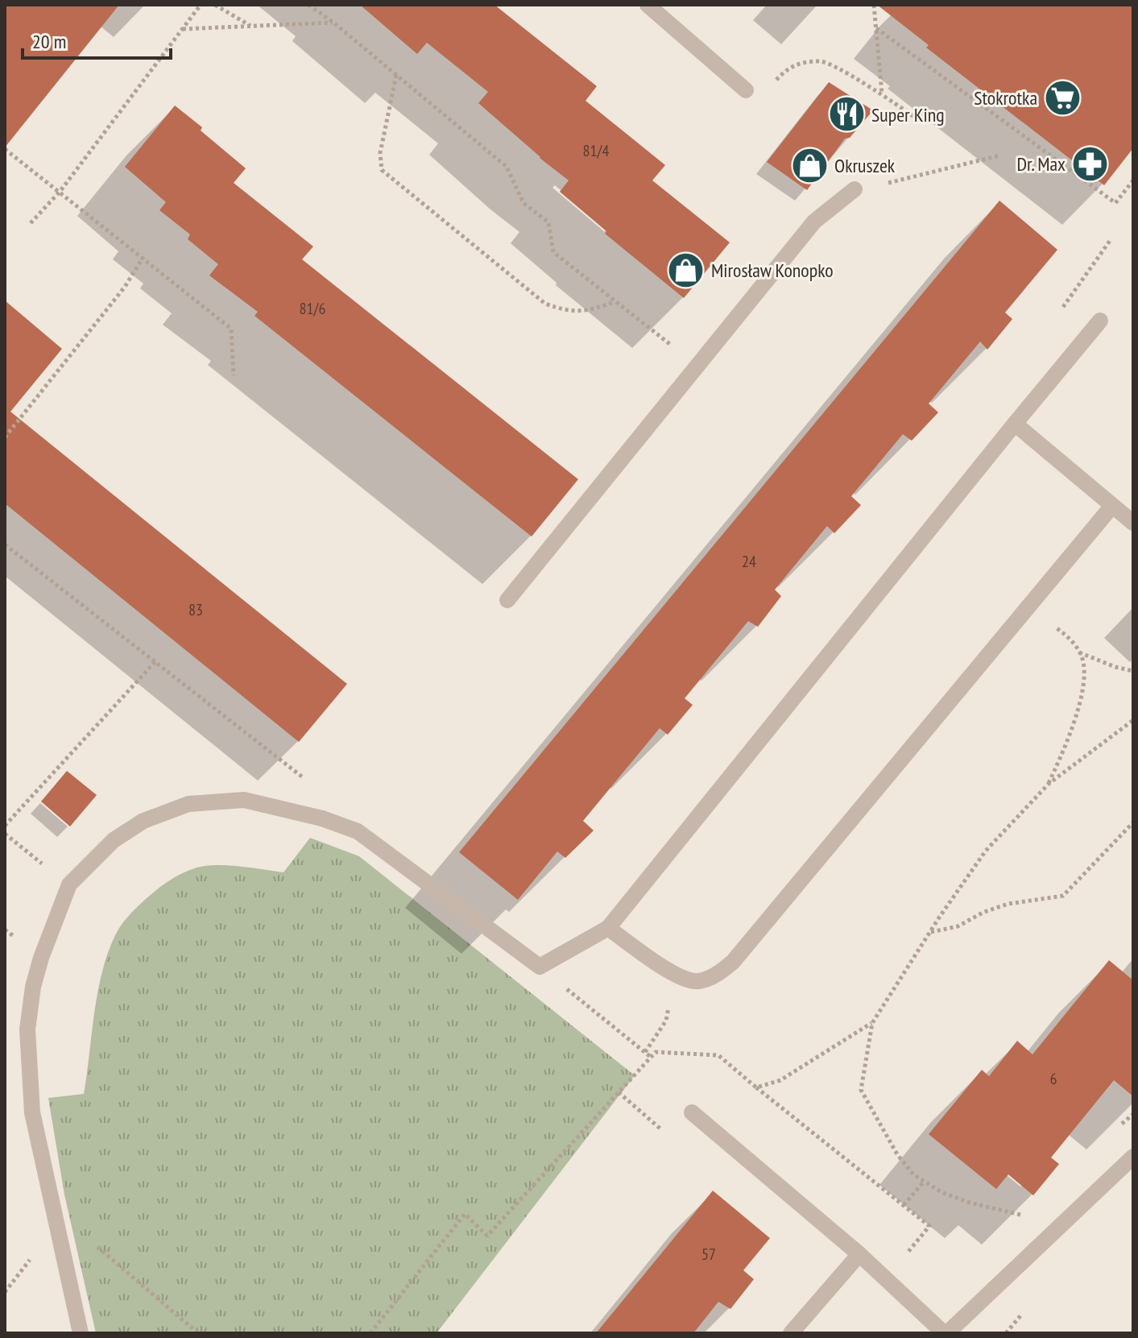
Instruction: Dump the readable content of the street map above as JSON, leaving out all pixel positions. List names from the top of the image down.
{
  "places": {
    "supermarket": ["Stokrotka"],
    "restaurant": ["Super King"],
    "pharmacy": ["Dr. Max"],
    "shop": ["Okruszek", "Mirosław Konopko"]
  },
  "house_numbers": [
    "81/4",
    "81/6",
    "24",
    "83",
    "6",
    "57"
  ],
  "scale_bar": "20 m"
}
